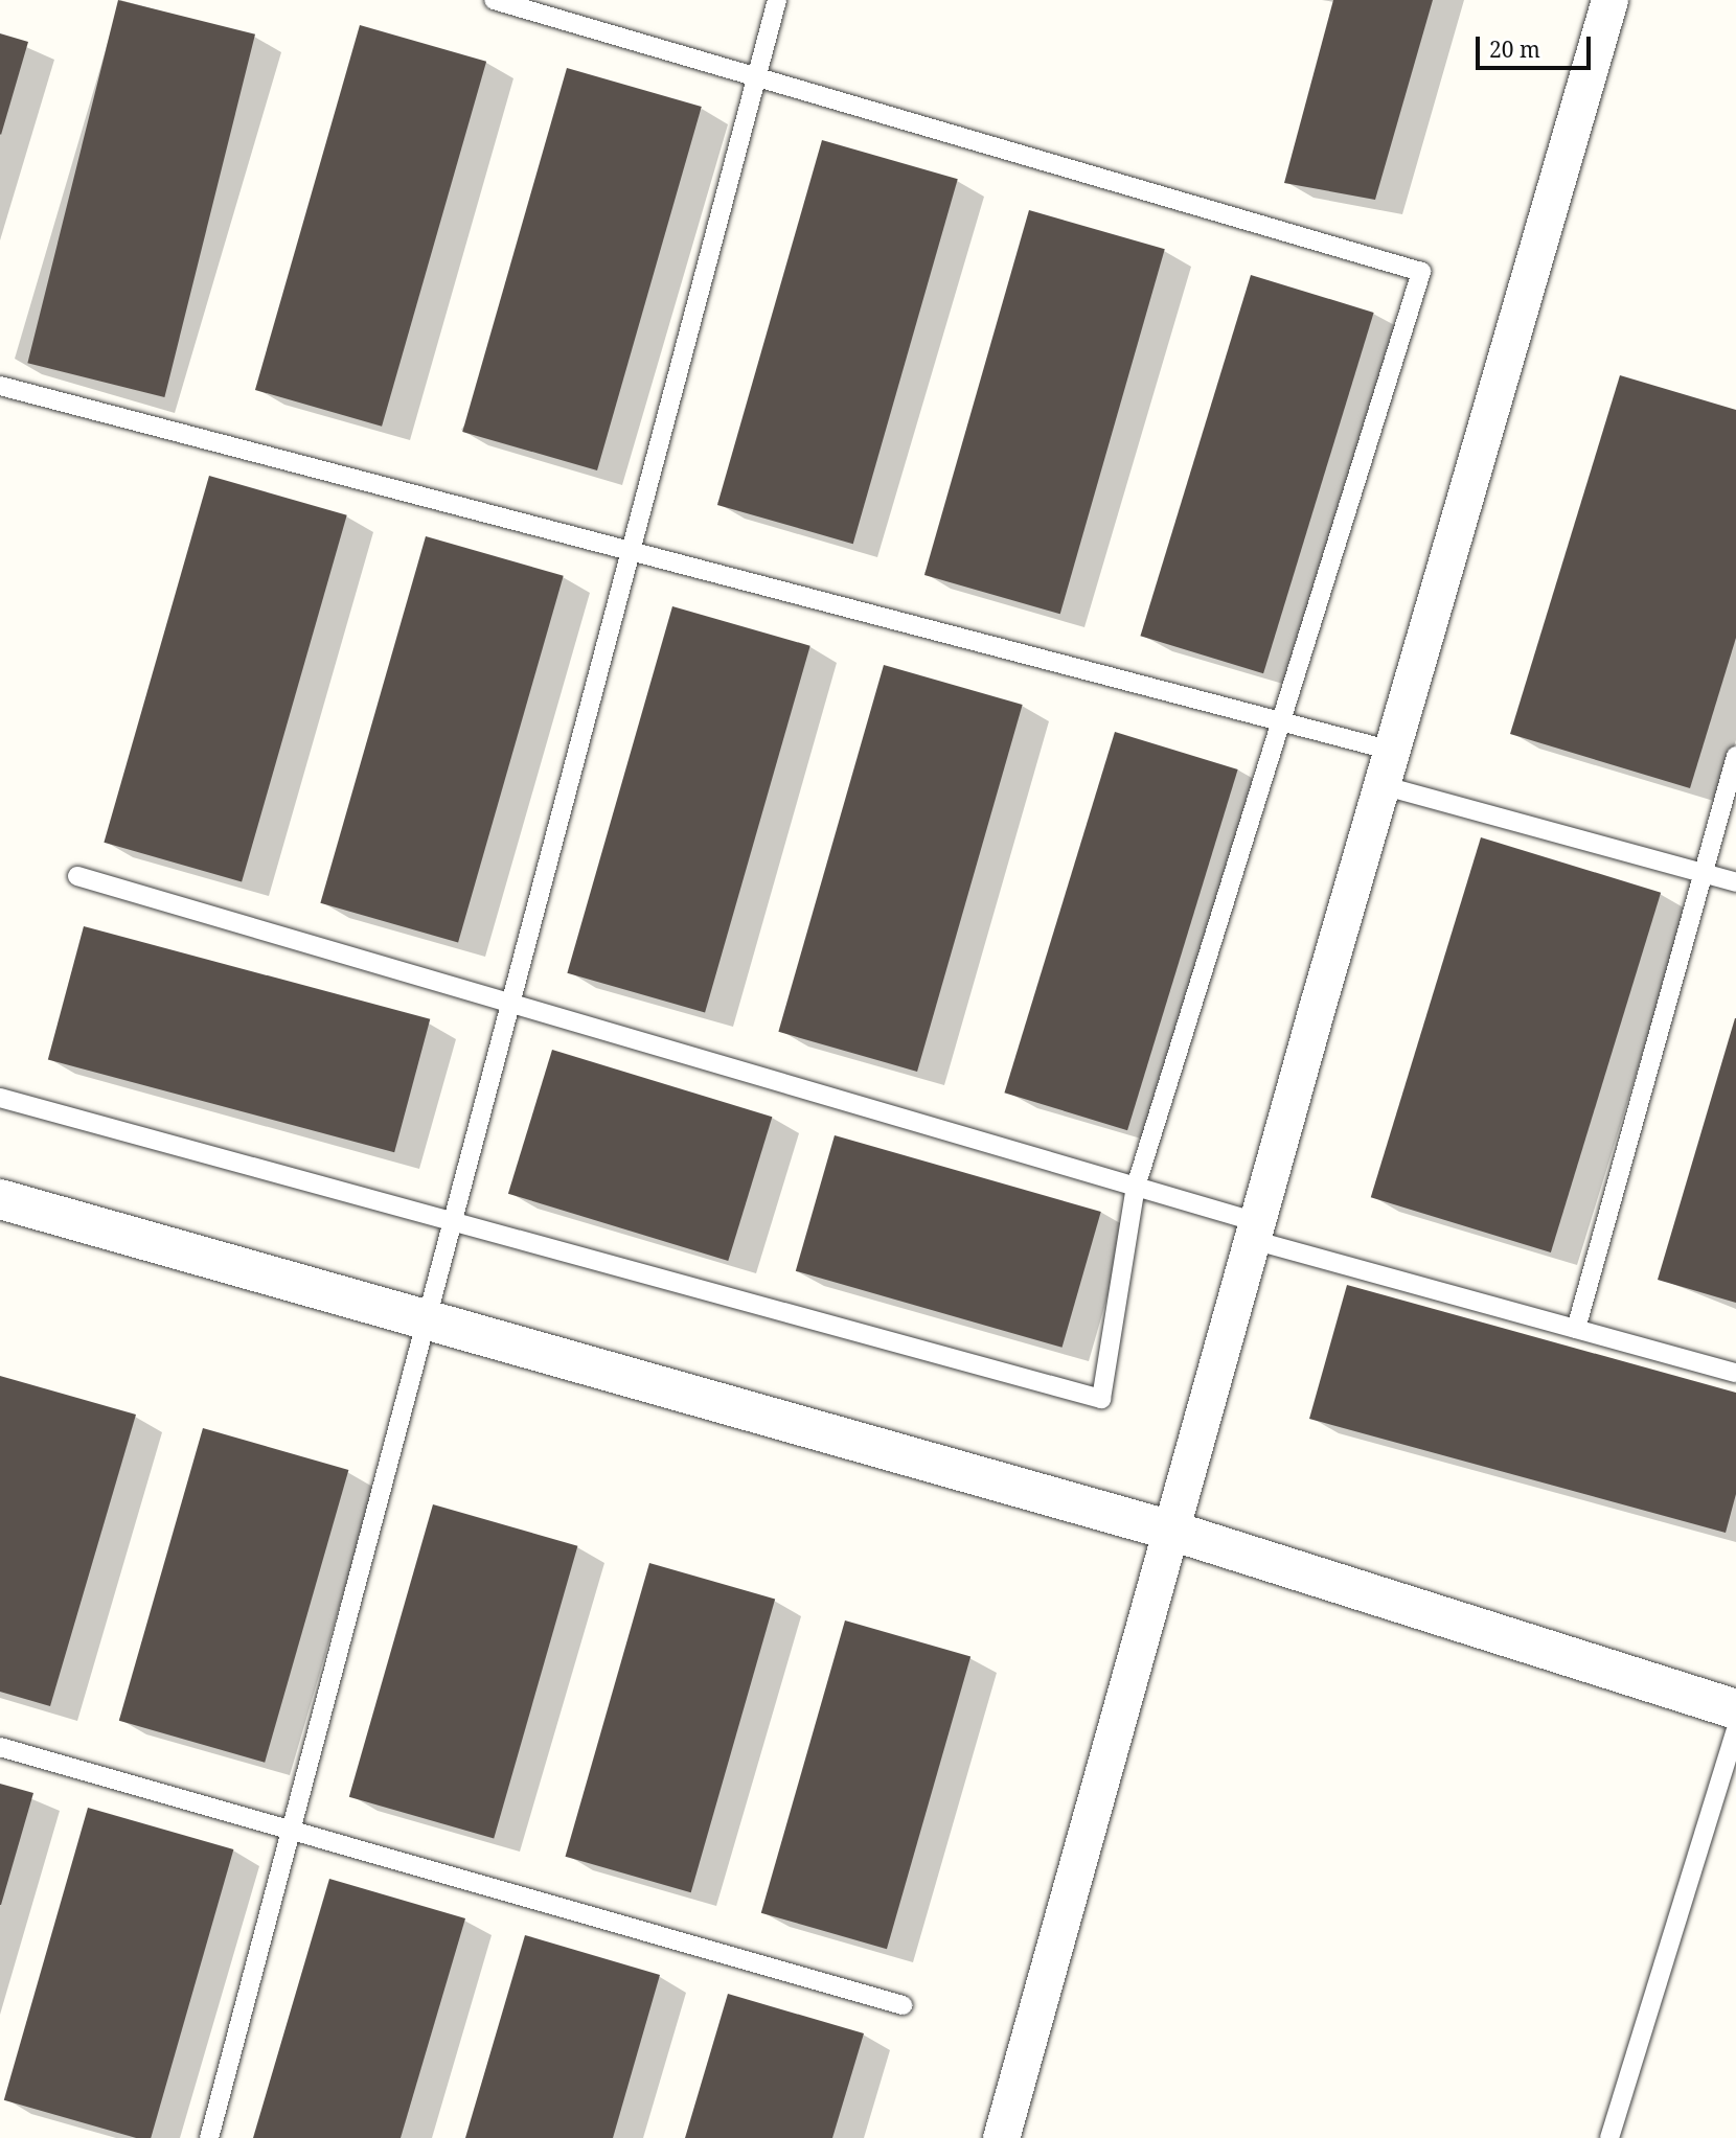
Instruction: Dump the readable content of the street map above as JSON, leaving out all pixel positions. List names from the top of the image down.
{
  "scale_bar": "20 m"
}
